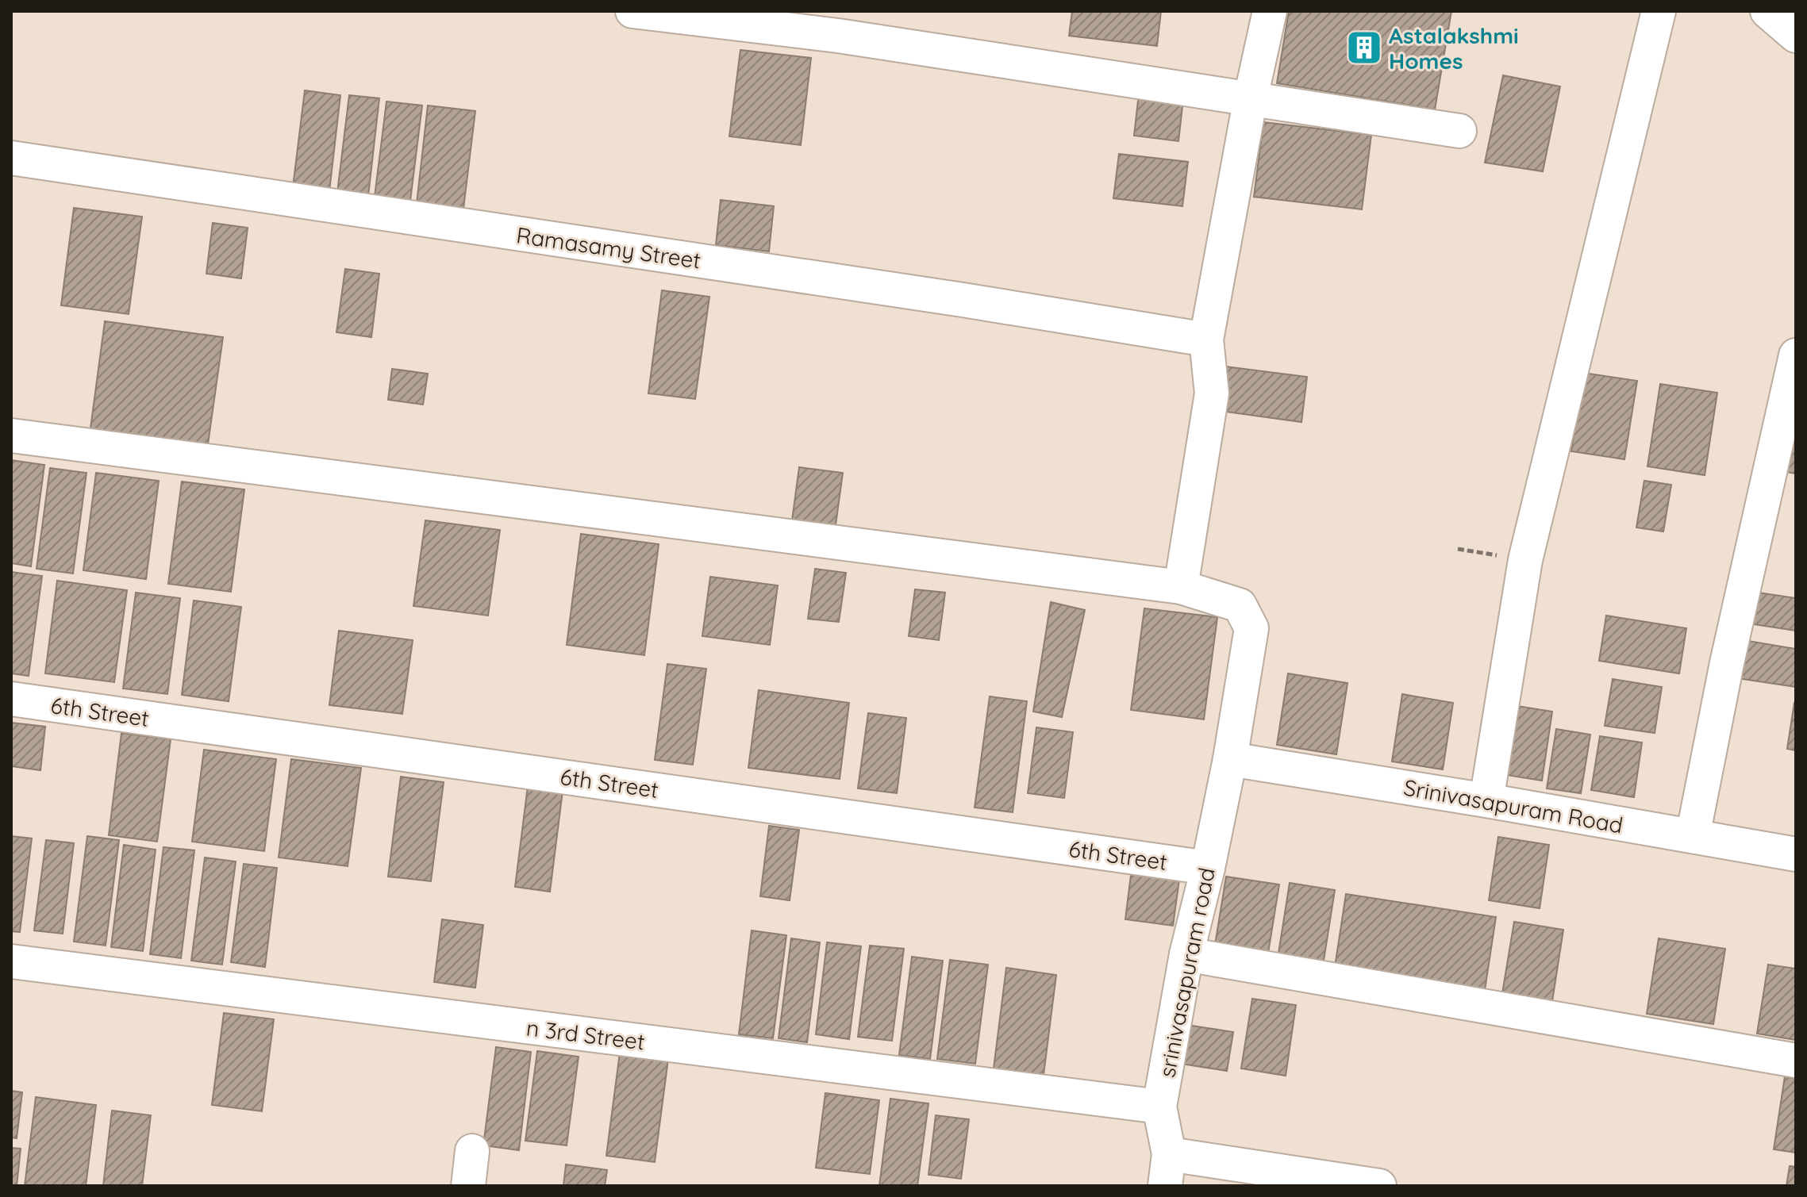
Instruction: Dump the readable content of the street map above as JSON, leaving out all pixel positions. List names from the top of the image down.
{
  "streets": {
    "street": [
      "Ramasamy Street",
      "6th Street",
      "Srinivasapuram Road",
      "srinivasapuram road",
      "n 3rd Street"
    ]
  },
  "crossings": [
    ["6th Street", "srinivasapuram road"],
    ["Srinivasapuram Road", "srinivasapuram road"],
    ["srinivasapuram road", "n 3rd Street"]
  ],
  "places": {
    "building": ["Astalakshmi Homes"]
  }
}
